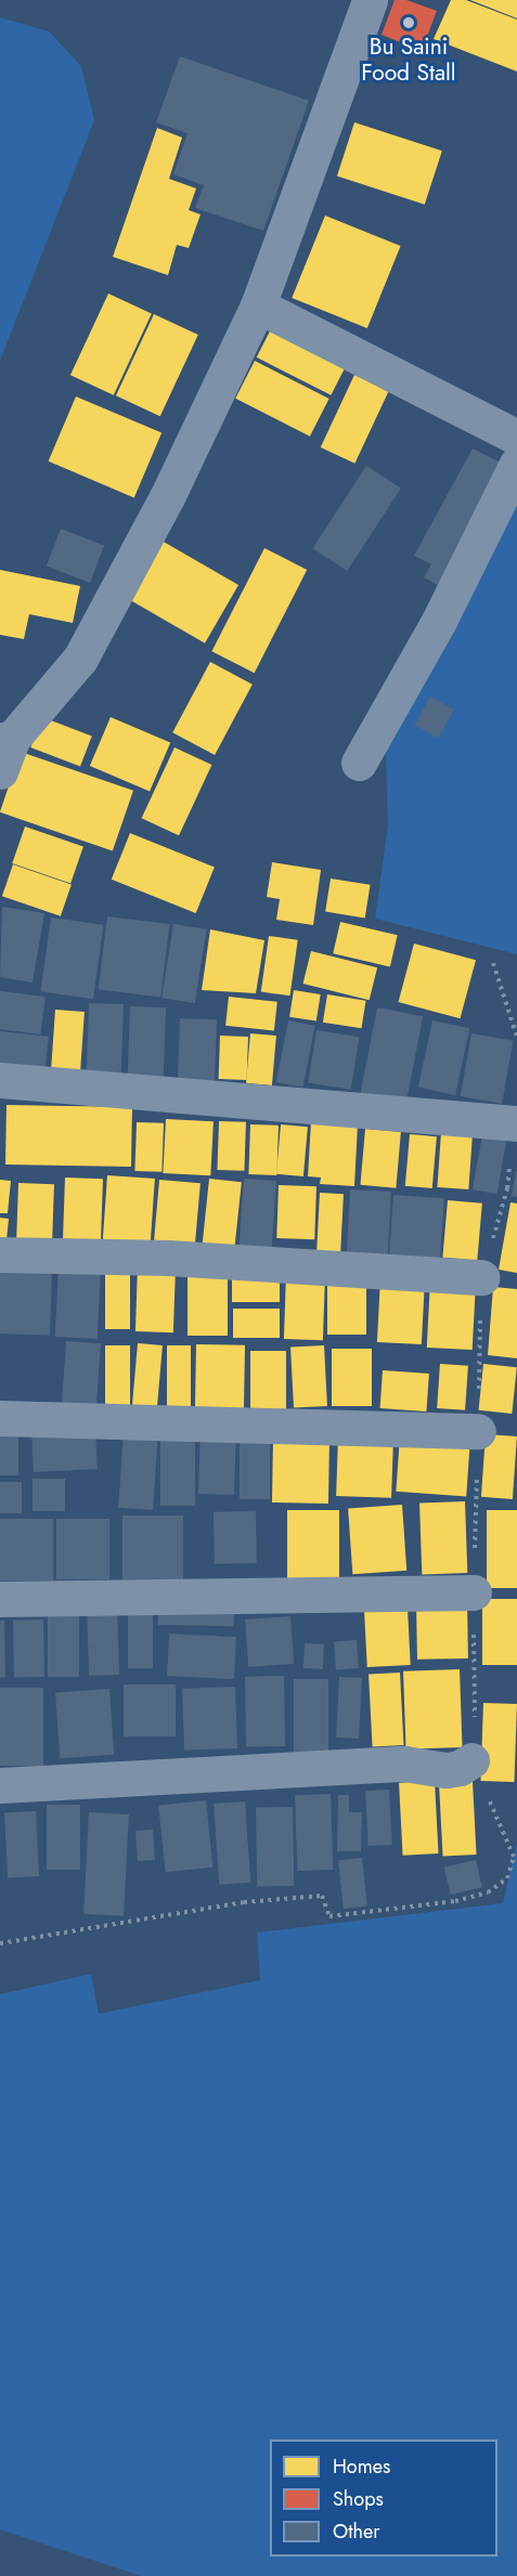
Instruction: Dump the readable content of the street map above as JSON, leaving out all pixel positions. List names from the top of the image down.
{
  "places": ["Bu Saini Food Stall"],
  "legend": ["Homes", "Shops", "Other"]
}
